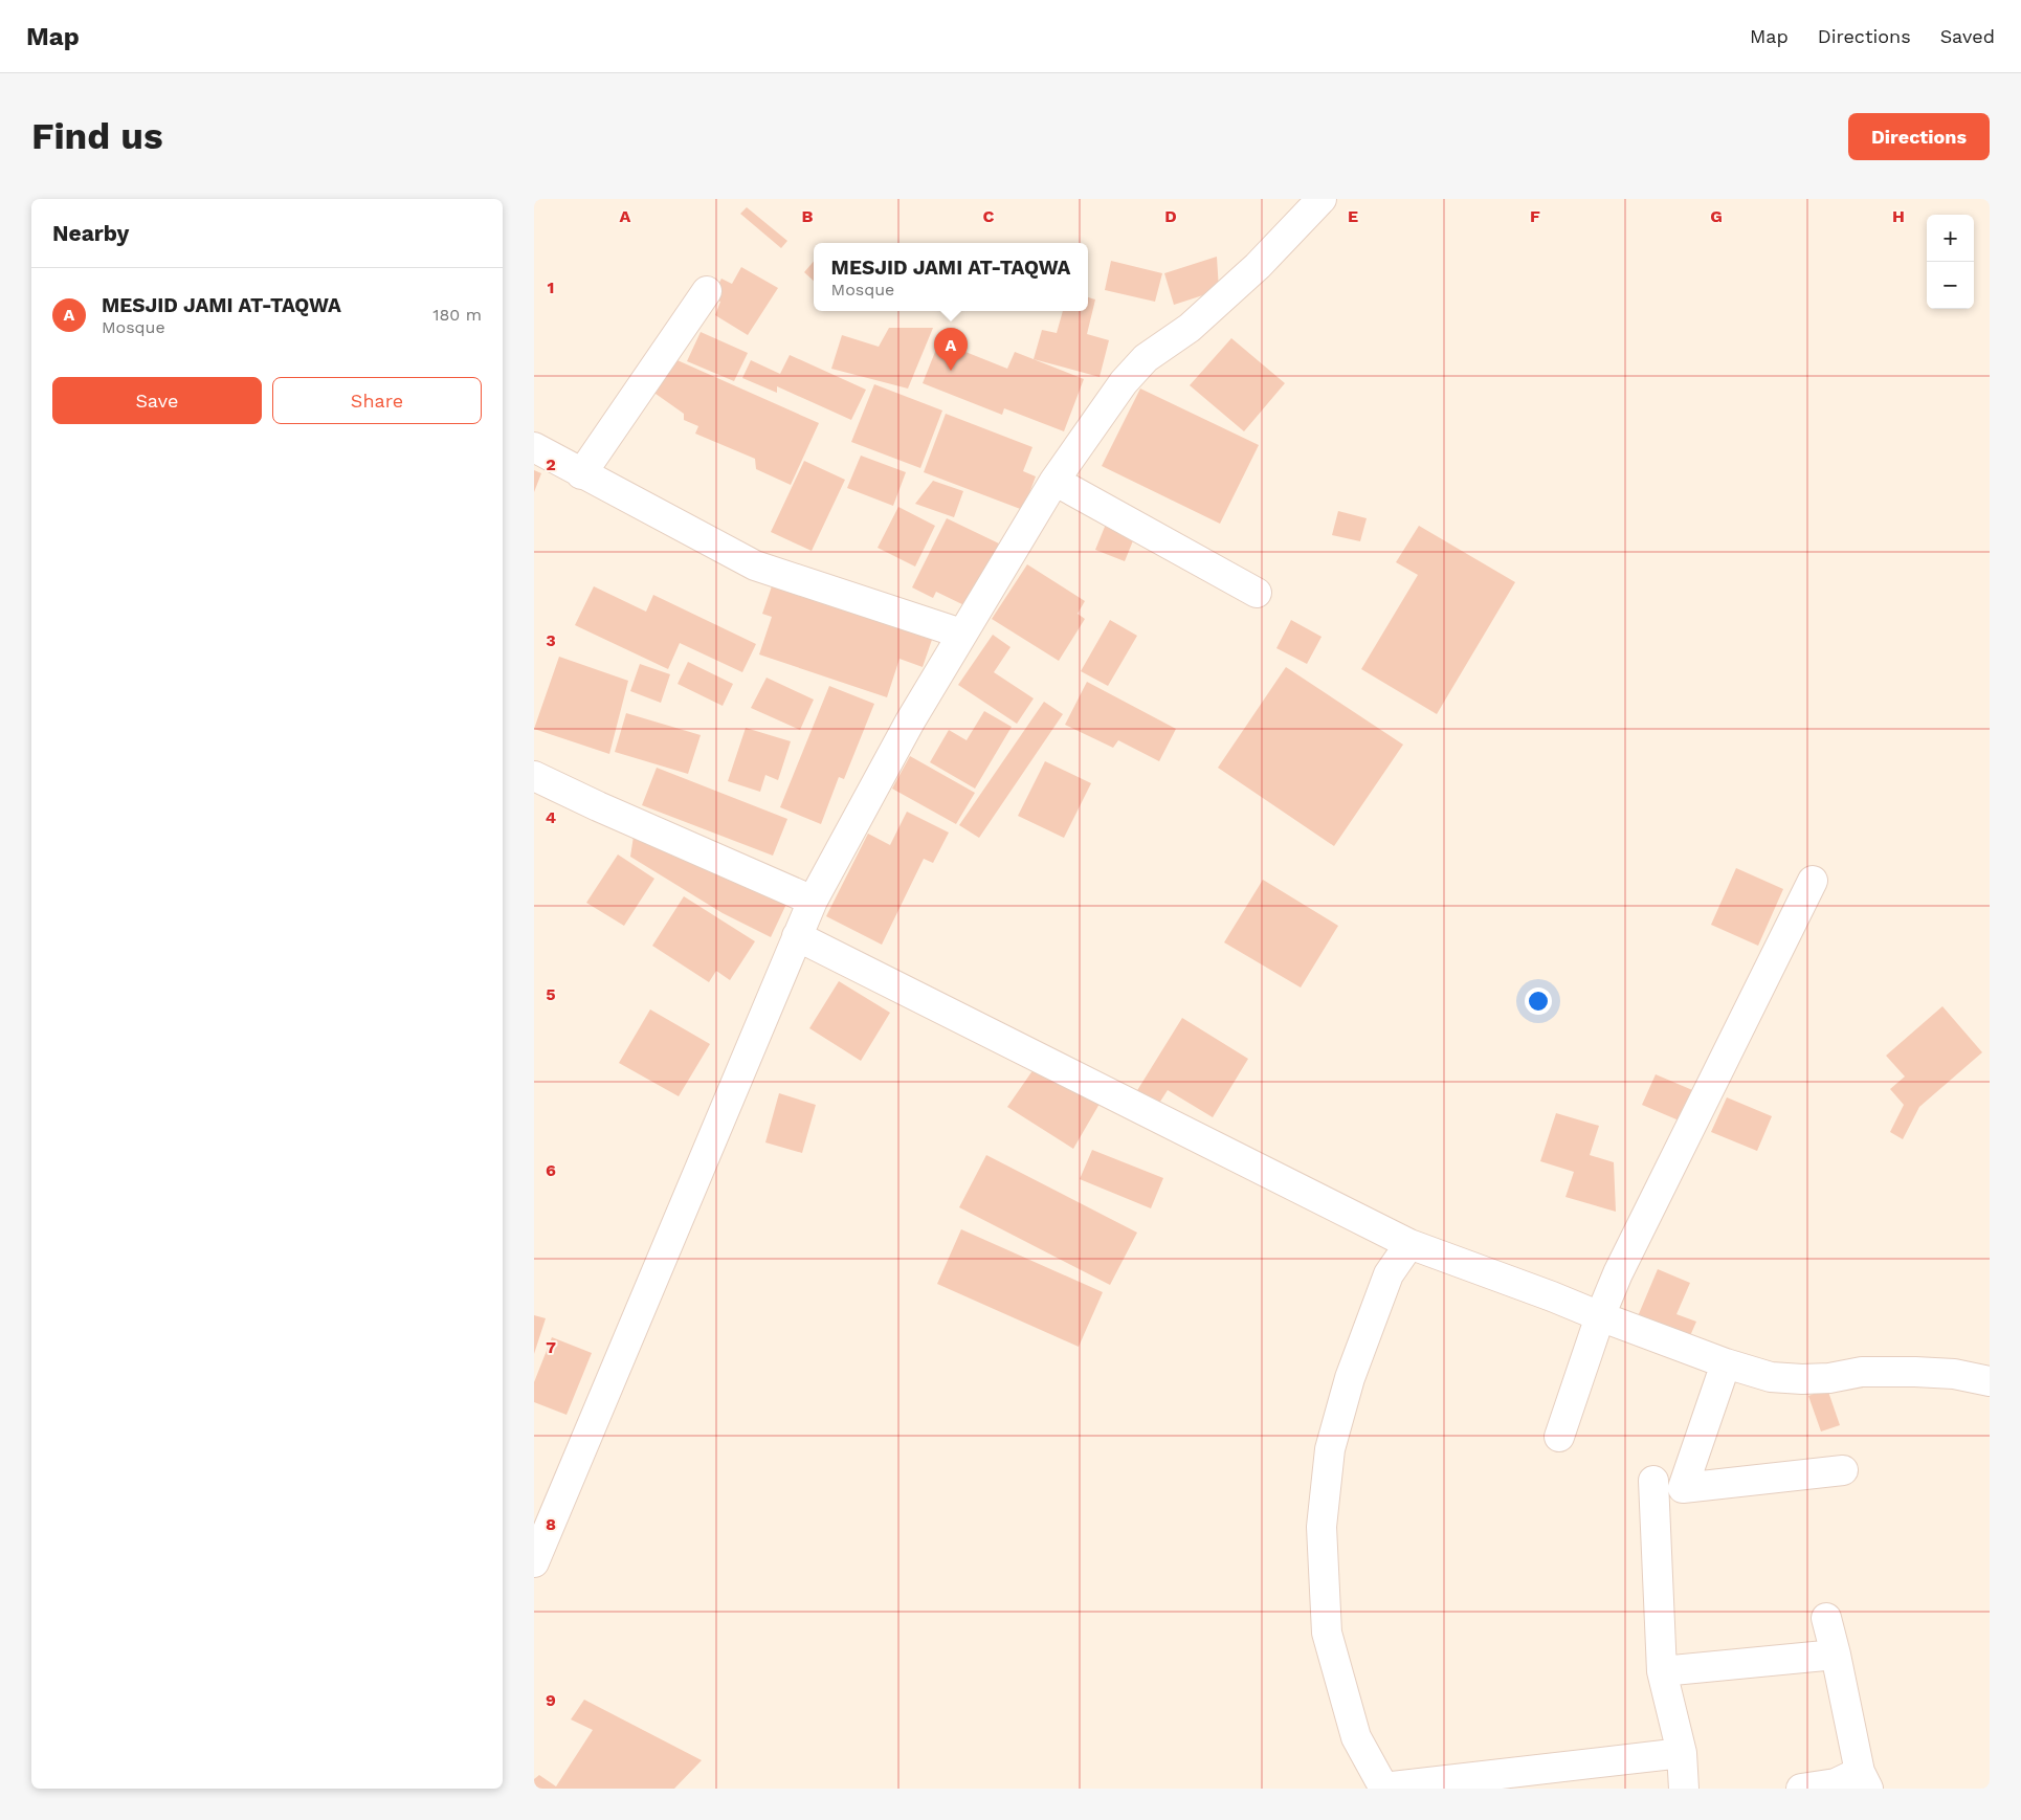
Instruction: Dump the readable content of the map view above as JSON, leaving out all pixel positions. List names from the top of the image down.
{
  "page": {
    "header": "Map",
    "nav": ["Map", "Directions", "Saved"],
    "buttons": [
      "Directions",
      ["Save", "Share"]
    ],
    "title": "Find us",
    "heading": "Nearby",
    "map_buttons": ["+", "−"],
    "popup": ["MESJID JAMI AT-TAQWA", "Mosque"],
    "list": [
      {
        "mark": "A",
        "name": "MESJID JAMI AT-TAQWA",
        "note": "Mosque",
        "value": "180 m"
      }
    ],
    "pins": "A"
  },
  "grid": {
    "columns": [
      "A",
      "B",
      "C",
      "D",
      "E",
      "F",
      "G",
      "H"
    ],
    "rows": [
      "1",
      "2",
      "3",
      "4",
      "5",
      "6",
      "7",
      "8",
      "9"
    ]
  }
}
